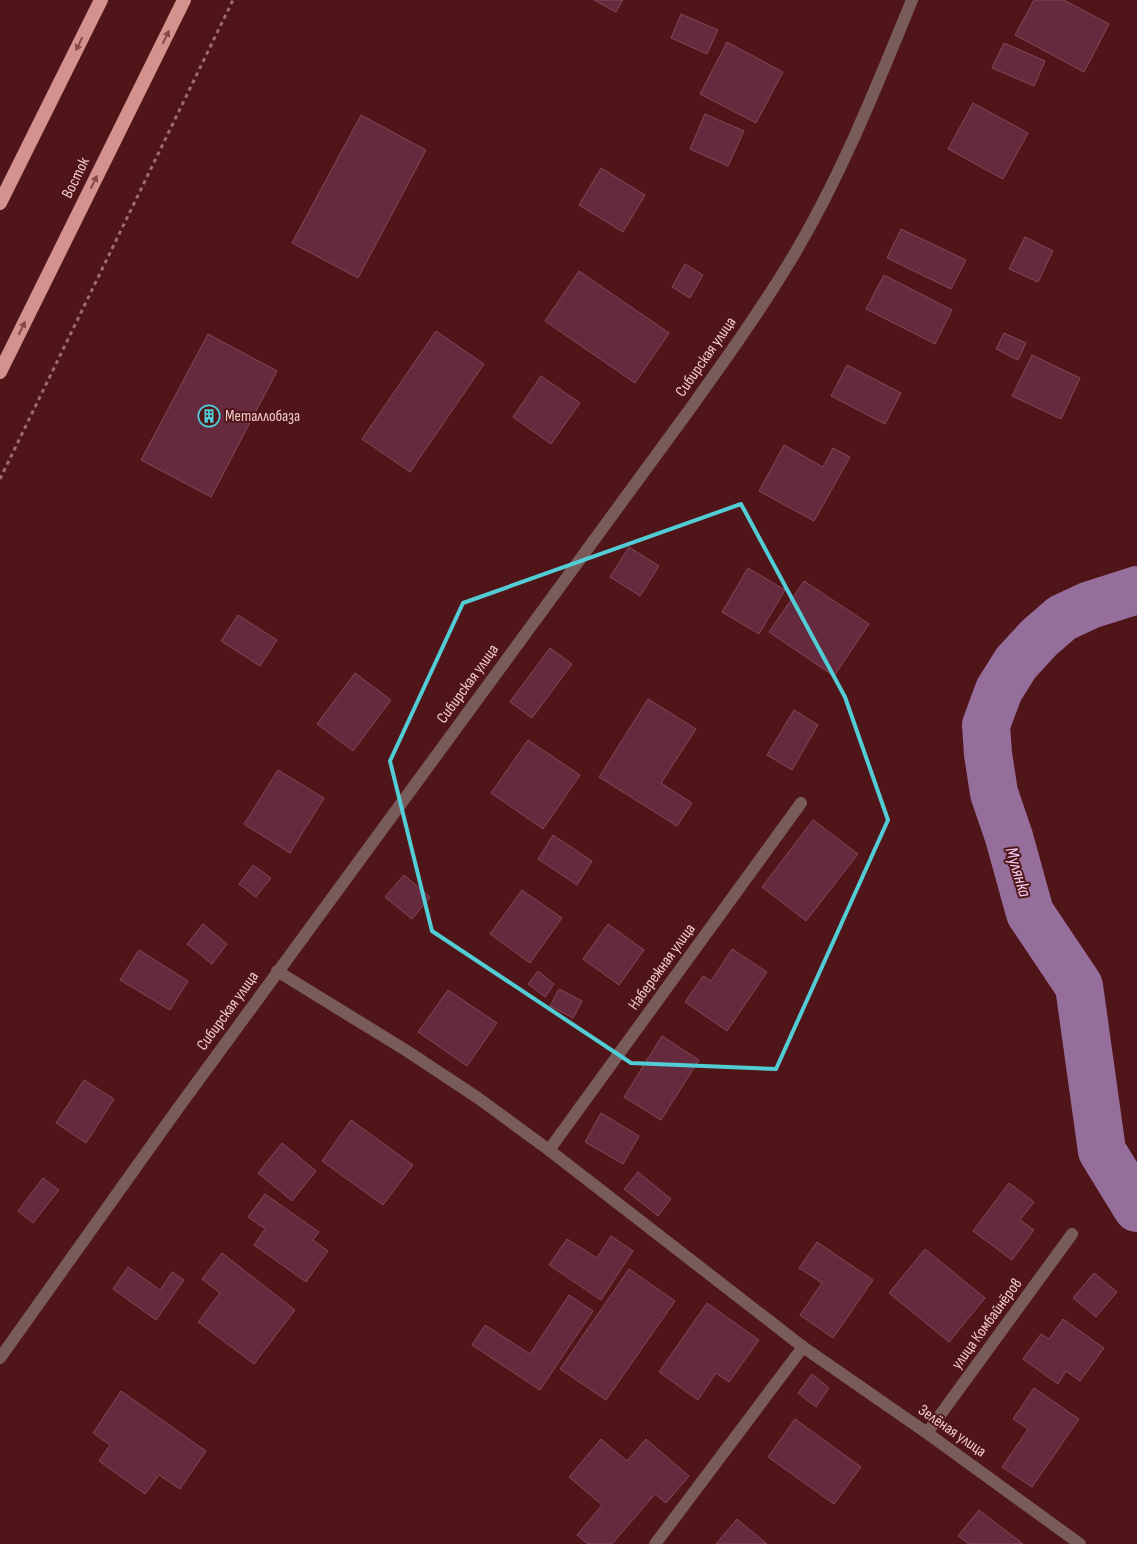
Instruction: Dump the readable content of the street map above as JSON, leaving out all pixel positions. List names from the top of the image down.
{
  "streets": {
    "highway": ["Восток"],
    "street": [
      "Сибирская улица",
      "Набережная улица",
      "улица Комбайнёров",
      "Зелёная улица"
    ]
  },
  "crossings": [
    ["Сибирская улица", "Зелёная улица"],
    ["Набережная улица", "Зелёная улица"],
    ["улица Комбайнёров", "Зелёная улица"]
  ],
  "water": ["Мулянка"],
  "places": {
    "building": ["Металлобаза"]
  }
}
